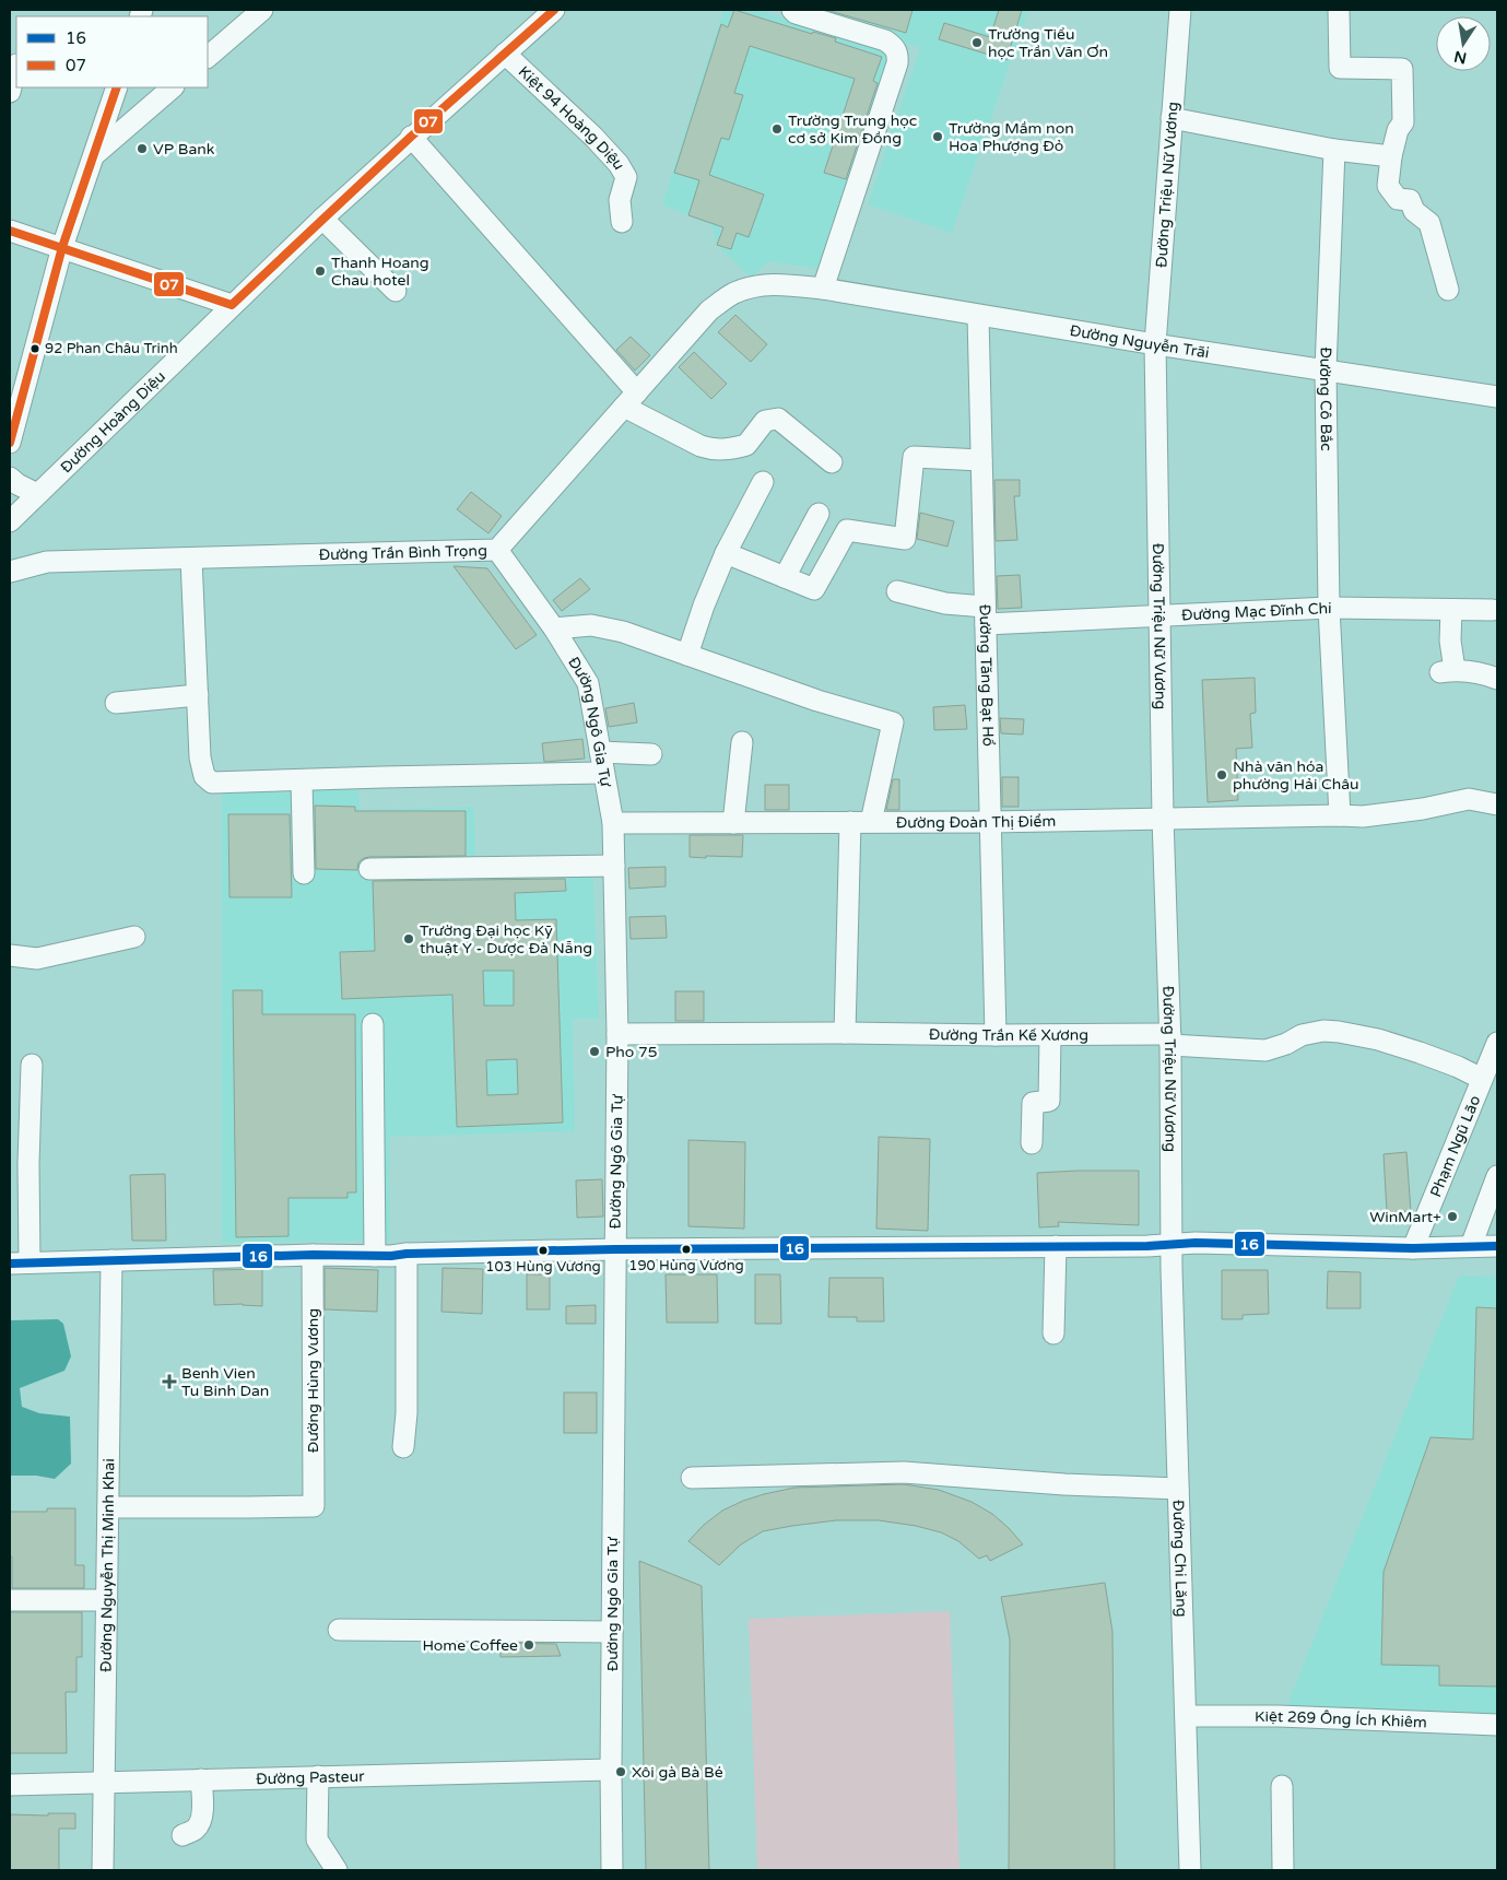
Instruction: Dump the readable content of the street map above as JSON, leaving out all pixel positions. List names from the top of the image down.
{
  "streets": {
    "street": [
      "Kiệt 94 Hoàng Diệu",
      "Đường Triệu Nữ Vương",
      "Đường Nguyễn Trãi",
      "Đường Cô Bắc",
      "Đường Hoàng Diệu",
      "Đường Trần Bình Trọng",
      "Đường Mạc Đĩnh Chi",
      "Đường Tăng Bạt Hổ",
      "Đường Ngô Gia Tự",
      "Đường Đoàn Thị Điểm",
      "Đường Trần Kế Xương",
      "Phạm Ngũ Lão",
      "Đường Hùng Vương",
      "Đường Chi Lăng",
      "Đường Nguyễn Thị Minh Khai",
      "Kiệt 269 Ông Ích Khiêm",
      "Đường Pasteur"
    ]
  },
  "crossings": [
    ["Kiệt 94 Hoàng Diệu", "Đường Hoàng Diệu"],
    ["Đường Triệu Nữ Vương", "Đường Nguyễn Trãi"],
    ["Đường Triệu Nữ Vương", "Đường Mạc Đĩnh Chi"],
    ["Đường Triệu Nữ Vương", "Đường Đoàn Thị Điểm"],
    ["Đường Triệu Nữ Vương", "Đường Trần Kế Xương"],
    ["Đường Triệu Nữ Vương", "Đường Chi Lăng"],
    ["Đường Nguyễn Trãi", "Đường Cô Bắc"],
    ["Đường Nguyễn Trãi", "Đường Trần Bình Trọng"],
    ["Đường Nguyễn Trãi", "Đường Tăng Bạt Hổ"],
    ["Đường Cô Bắc", "Đường Mạc Đĩnh Chi"],
    ["Đường Cô Bắc", "Đường Đoàn Thị Điểm"],
    ["Đường Trần Bình Trọng", "Đường Ngô Gia Tự"],
    ["Đường Mạc Đĩnh Chi", "Đường Tăng Bạt Hổ"],
    ["Đường Tăng Bạt Hổ", "Đường Đoàn Thị Điểm"],
    ["Đường Tăng Bạt Hổ", "Đường Trần Kế Xương"],
    ["Đường Ngô Gia Tự", "Đường Đoàn Thị Điểm"],
    ["Đường Ngô Gia Tự", "Đường Trần Kế Xương"],
    ["Đường Ngô Gia Tự", "Đường Pasteur"],
    ["Đường Trần Kế Xương", "Phạm Ngũ Lão"],
    ["Đường Hùng Vương", "Đường Nguyễn Thị Minh Khai"],
    ["Đường Chi Lăng", "Kiệt 269 Ông Ích Khiêm"],
    ["Đường Nguyễn Thị Minh Khai", "Đường Pasteur"]
  ],
  "places": {
    "other": [
      "Trường Tiểu học Trần Văn Ơn",
      "Trường Trung học cơ sở Kim Đồng",
      "Trường Mầm non Hoa Phượng Đỏ",
      "VP Bank",
      "Thanh Hoang Chau hotel",
      "92 Phan Châu Trinh",
      "Nhà văn hóa phường Hải Châu",
      "Trường Đại học Kỹ thuật Y - Dược Đà Nẵng",
      "Pho 75",
      "WinMart+",
      "190 Hùng Vương",
      "103 Hùng Vương",
      "Home Coffee",
      "Xôi gà Bà Bé"
    ],
    "health": ["Benh Vien Tu Binh Dan"]
  },
  "lines": ["transit line 07", "transit line 16"],
  "legend": ["16", "07"],
  "north": "bottom"
}
